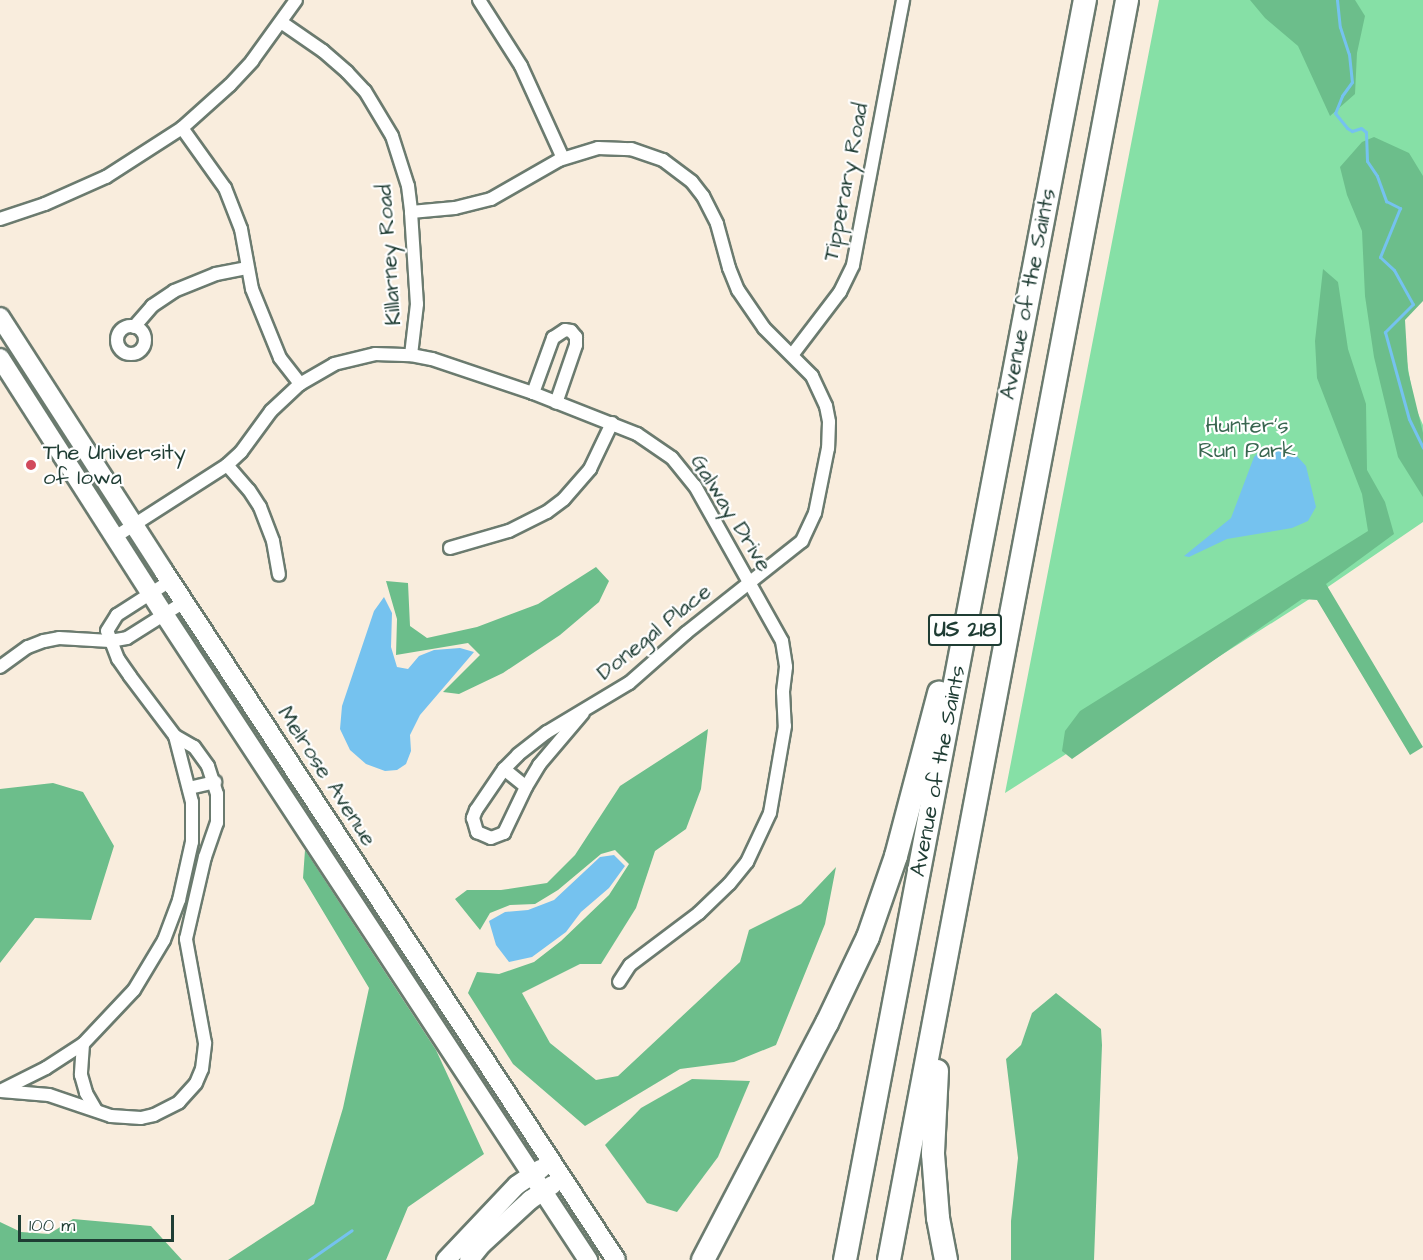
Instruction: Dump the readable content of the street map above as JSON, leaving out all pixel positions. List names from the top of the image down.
{
  "streets": {
    "highway": ["Avenue of the Saints", "US 218"],
    "main road": ["Melrose Avenue"],
    "street": [
      "Tipperary Road",
      "Killarney Road",
      "Galway Drive",
      "Donegal Place"
    ]
  },
  "crossings": [
    ["Tipperary Road", "Donegal Place"],
    ["Killarney Road", "Galway Drive"],
    ["Killarney Road", "Donegal Place"],
    ["Galway Drive", "Donegal Place"],
    ["Galway Drive", "Melrose Avenue"]
  ],
  "parks": ["Hunter's Run Park"],
  "places": ["The University of Iowa"],
  "scale_bar": "100 m"
}
